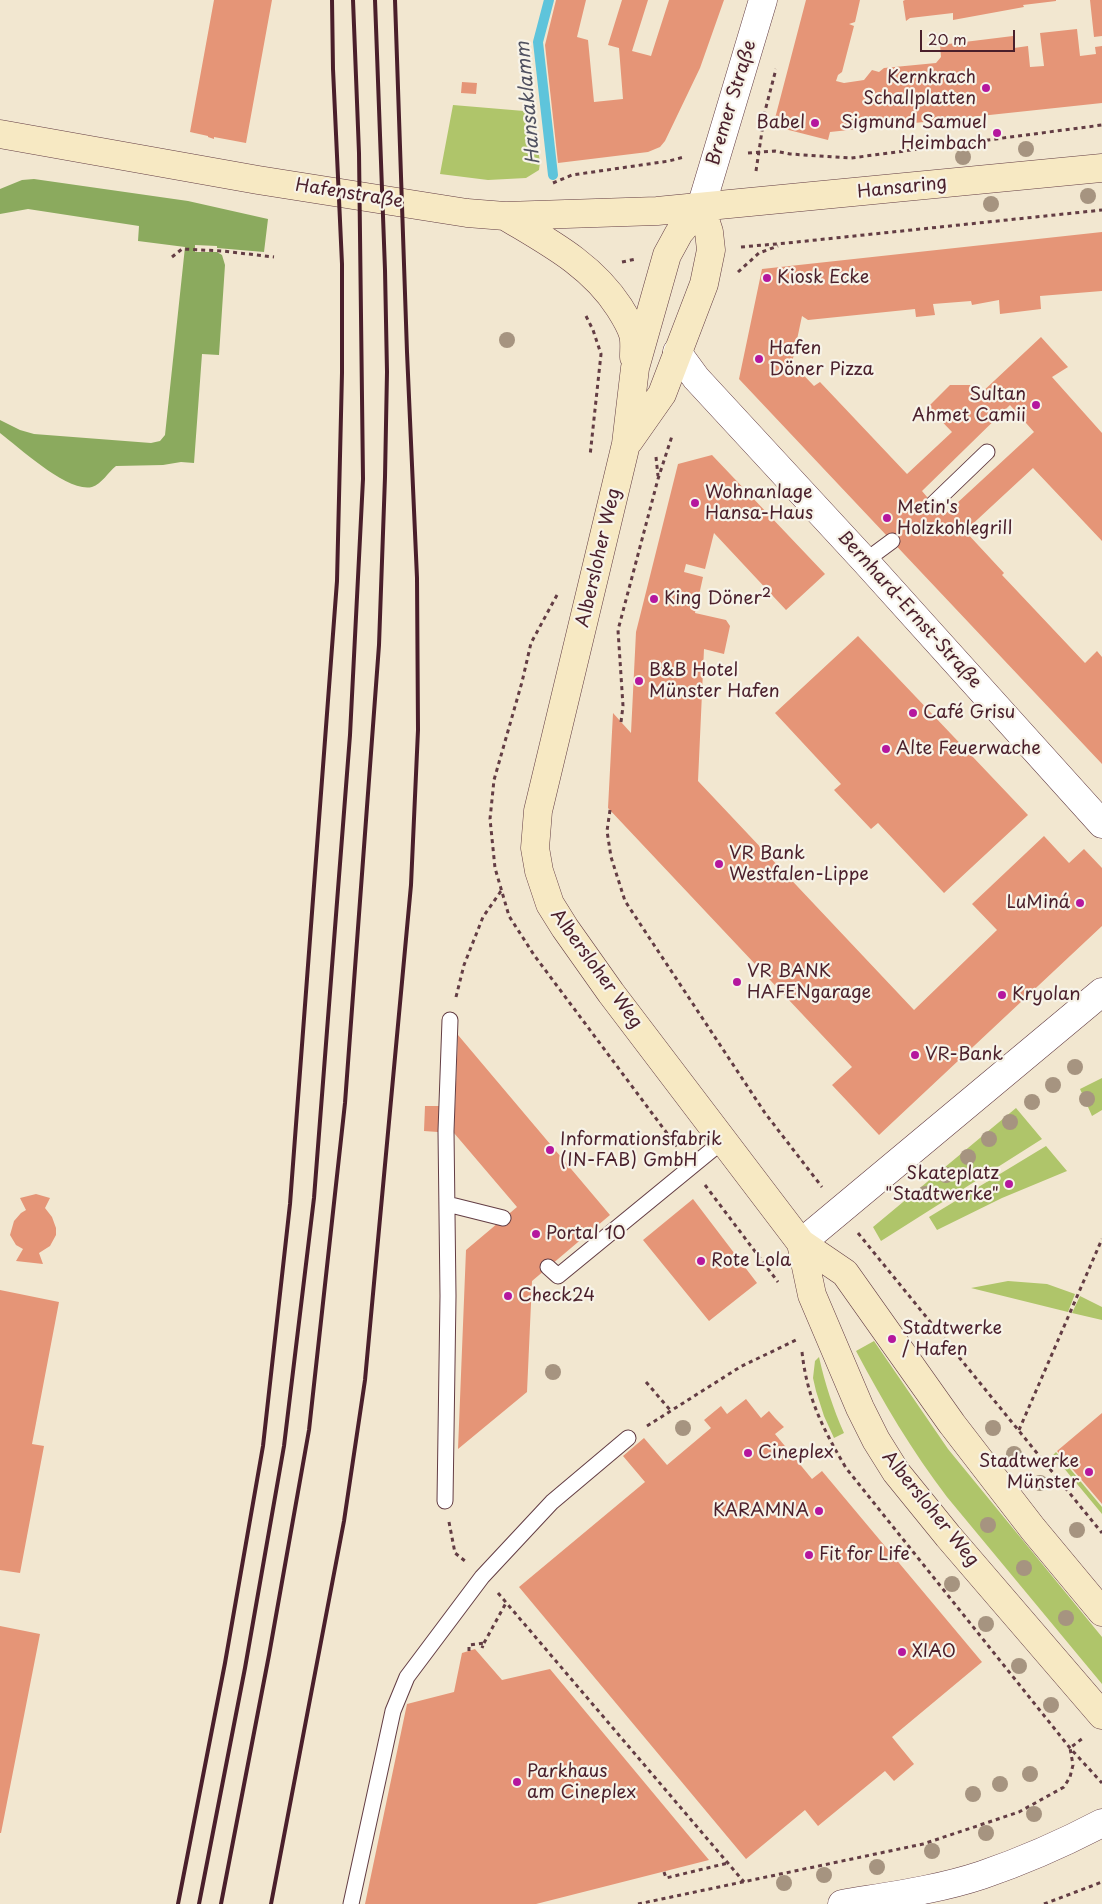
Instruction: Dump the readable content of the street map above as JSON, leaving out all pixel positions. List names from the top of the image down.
{
  "streets": {
    "main road": ["Hansaring", "Hafenstraße", "Albersloher Weg"],
    "street": ["Bremer Straße", "Bernhard-Ernst-Straße"]
  },
  "crossings": [
    ["Bremer Straße", "Hansaring"],
    ["Bremer Straße", "Hafenstraße"],
    ["Bremer Straße", "Albersloher Weg"],
    ["Hansaring", "Hafenstraße"],
    ["Hansaring", "Albersloher Weg"],
    ["Hafenstraße", "Albersloher Weg"],
    ["Albersloher Weg", "Bernhard-Ernst-Straße"]
  ],
  "water": ["Hansaklamm"],
  "places": [
    "Kernkrach Schallplatten",
    "Babel",
    "Sigmund Samuel Heimbach",
    "Kiosk Ecke",
    "Hafen Döner Pizza",
    "Sultan Ahmet Camii",
    "Wohnanlage Hansa-Haus",
    "Metin's Holzkohlegrill",
    "King Döner²",
    "B&B Hotel Münster Hafen",
    "Café Grisu",
    "Alte Feuerwache",
    "VR Bank Westfalen-Lippe",
    "LuMiná",
    "VR BANK HAFENgarage",
    "Kryolan",
    "VR-Bank",
    "Informationsfabrik (IN-FAB) GmbH",
    "Skateplatz \"Stadtwerke\"",
    "Portal 10",
    "Rote Lola",
    "Check24",
    "Stadtwerke / Hafen",
    "Cineplex",
    "Stadtwerke Münster",
    "KARAMNA",
    "Fit for Life",
    "XIAO",
    "Parkhaus am Cineplex"
  ],
  "scale_bar": "20 m"
}
